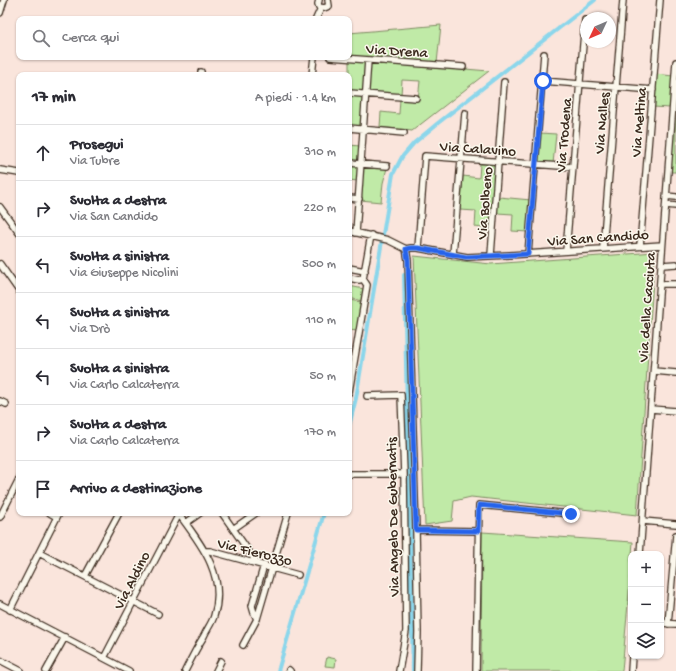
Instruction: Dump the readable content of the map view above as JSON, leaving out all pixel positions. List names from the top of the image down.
{
  "streets": {
    "street": [
      "Via Drena",
      "Via Meltina",
      "Via Nalles",
      "Via Trodena",
      "Via Calavino",
      "Via Bolbeno",
      "Via San Candido",
      "Via della Cacciuta",
      "Via Angelo De Gubernatis",
      "Via Fierozzo",
      "Via Aldino"
    ]
  },
  "crossings": [
    ["Via Meltina", "Via San Candido"],
    ["Via Nalles", "Via San Candido"],
    ["Via Trodena", "Via Calavino"],
    ["Via Trodena", "Via San Candido"],
    ["Via Calavino", "Via Bolbeno"],
    ["Via Calavino", "Via San Candido"],
    ["Via Bolbeno", "Via San Candido"],
    ["Via San Candido", "Via della Cacciuta"]
  ],
  "north": "bottom left",
  "page": {
    "search": "Cerca qui",
    "heading": ["17 min", "A piedi · 1.4 km"],
    "list": [
      ["Prosegui", "Via Tubre", "310 m"],
      ["Svolta a destra", "Via San Candido", "220 m"],
      ["Svolta a sinistra", "Via Giuseppe Nicolini", "500 m"],
      ["Svolta a sinistra", "Via Drò", "110 m"],
      ["Svolta a sinistra", "Via Carlo Calcaterra", "50 m"],
      ["Svolta a destra", "Via Carlo Calcaterra", "170 m"],
      "Arrivo a destinazione"
    ],
    "map_buttons": ["+", "−"]
  }
}
